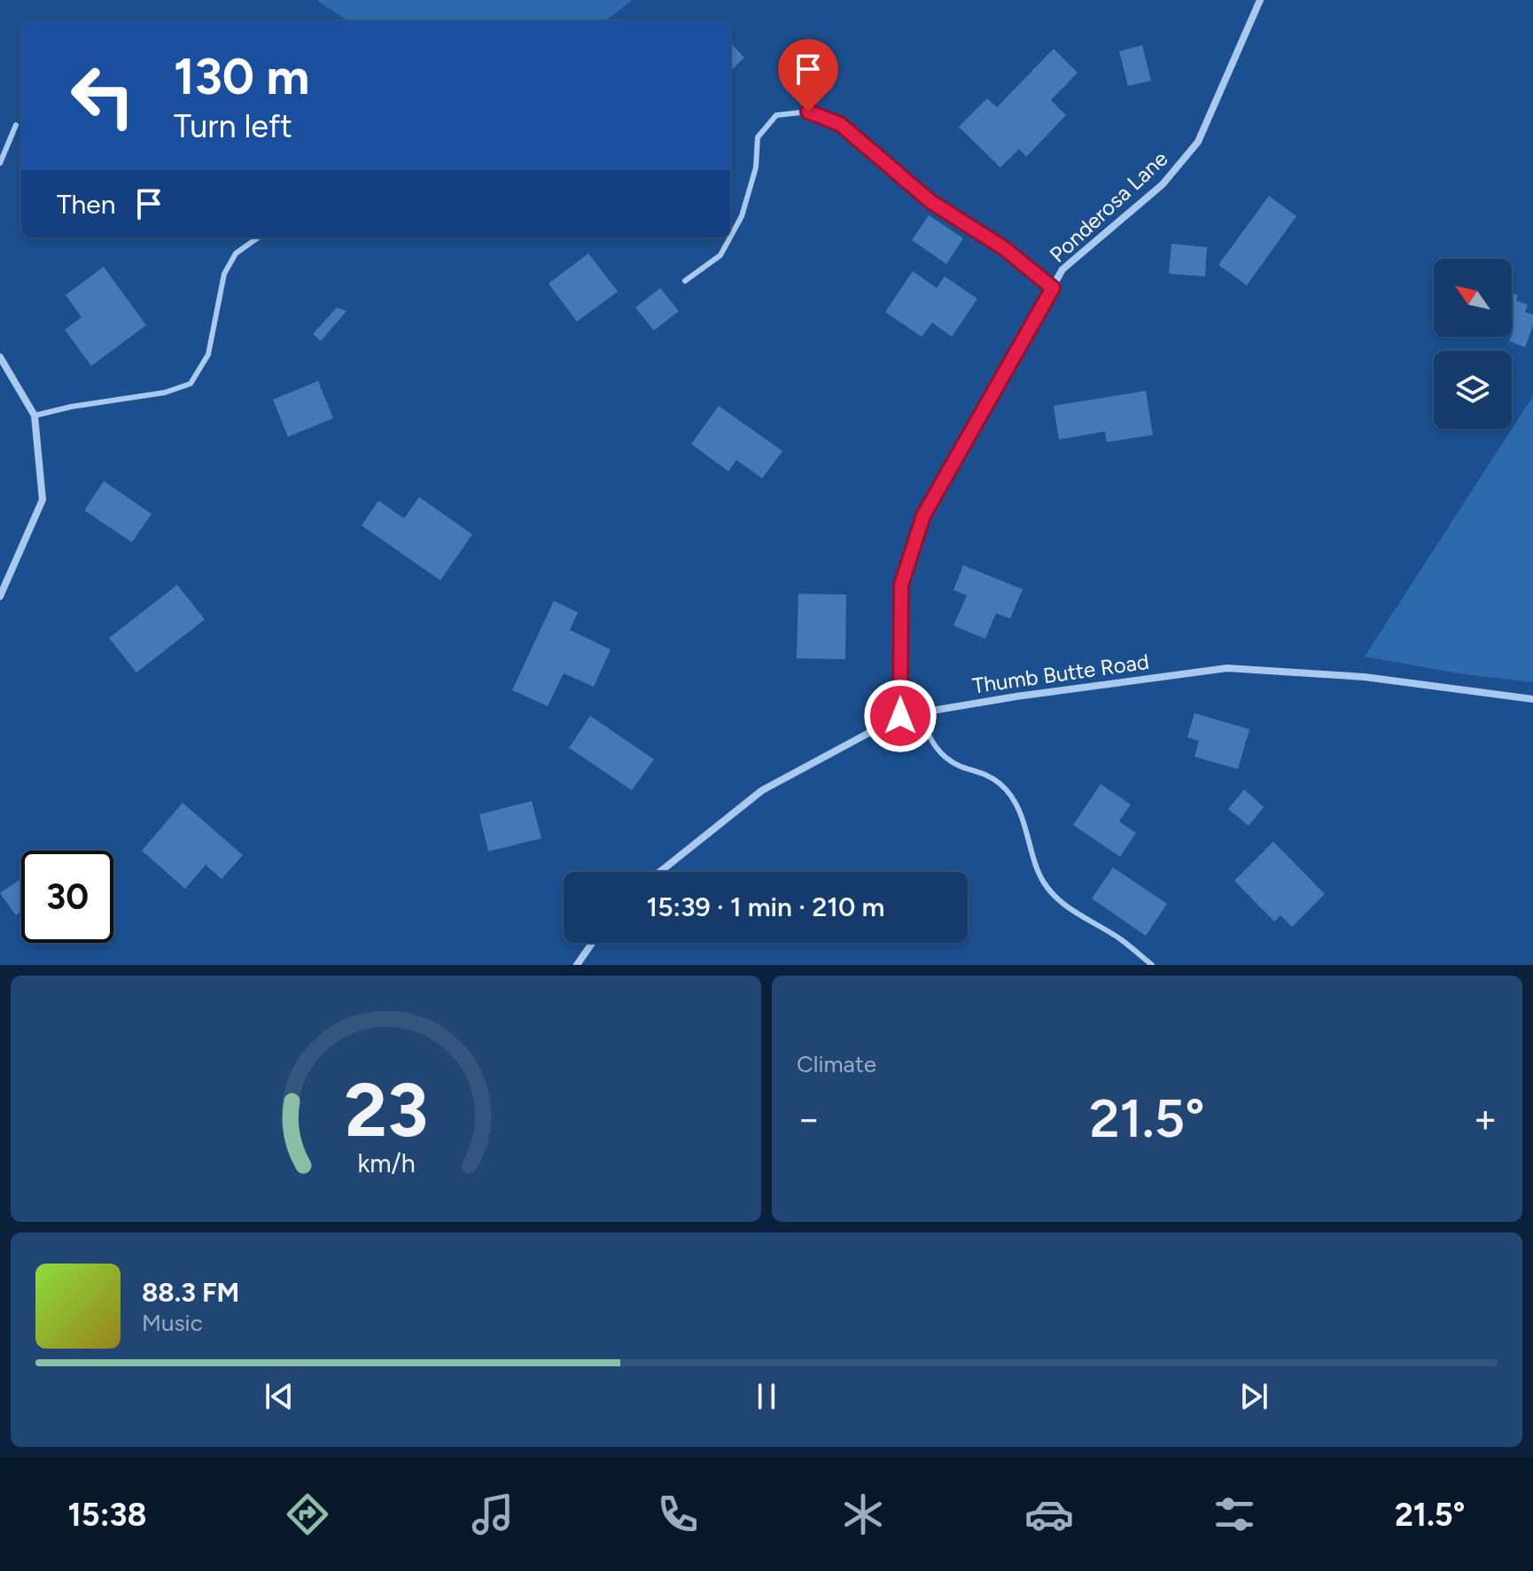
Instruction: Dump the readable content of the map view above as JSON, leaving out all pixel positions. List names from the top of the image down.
{
  "streets": {
    "street": ["Ponderosa Lane", "Thumb Butte Road"]
  },
  "crossings": [
    ["Ponderosa Lane", "Thumb Butte Road"]
  ],
  "north": "top left",
  "page": {
    "turn": ["130 m", "Turn left"],
    "then": "Then",
    "limit": "30",
    "trip": "15:39 · 1 min · 210 m",
    "tile": "Climate",
    "heat": ["−", "21.5°", "+"],
    "song": ["88.3 FM", "Music"],
    "tabs": ["15:38", "21.5°"],
    "gauge": ["23", "km/h"]
  }
}
